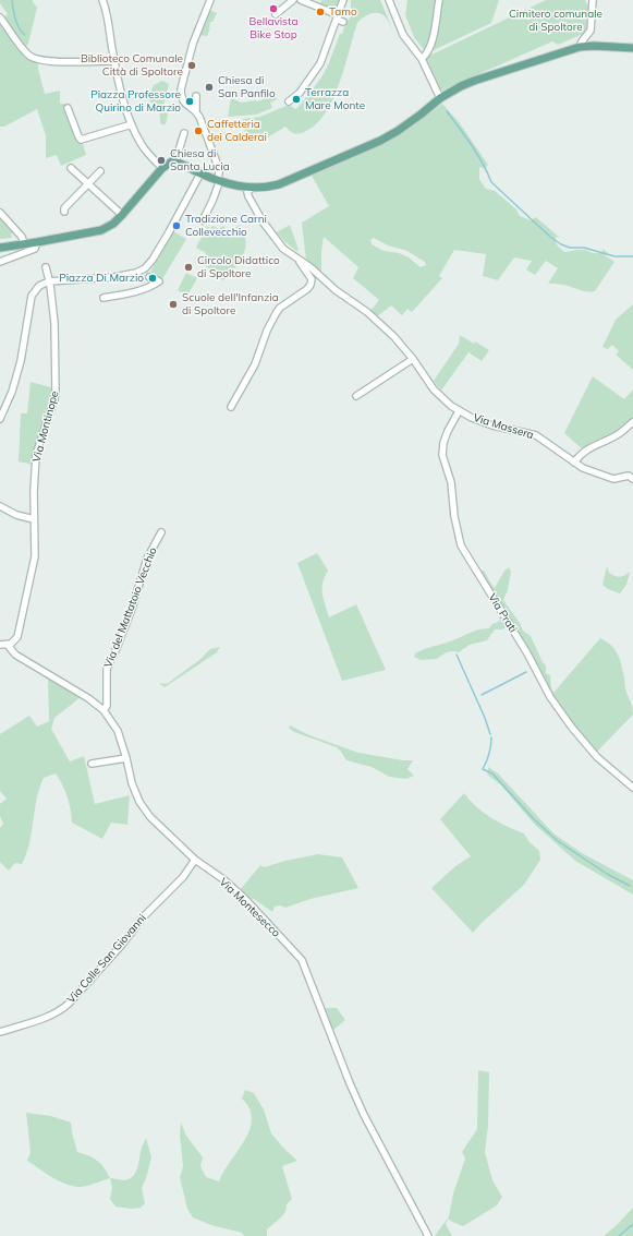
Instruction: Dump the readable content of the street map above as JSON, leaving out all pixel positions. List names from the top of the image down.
{
  "streets": {
    "street": [
      "Via Montinope",
      "Via Massera",
      "Via del Mattatoio Vecchio",
      "Via Prati",
      "Via Montesecco",
      "Via Colle San Giovanni"
    ]
  },
  "crossings": [
    ["Via Montinope", "Via Montesecco"],
    ["Via Massera", "Via Prati"],
    ["Via del Mattatoio Vecchio", "Via Montesecco"],
    ["Via Montesecco", "Via Colle San Giovanni"]
  ],
  "parks": ["Cimitero comunale di Spoltore"],
  "places": [
    "Bellavista Bike Stop",
    "Tamo",
    "Biblioteco Comunale Città di Spoltore",
    "Chiesa di San Panfilo",
    "Terrazza Mare Monte",
    "Piazza Professore Quirino di Marzio",
    "Caffetteria dei Calderai",
    "Chiesa di Santa Lucia",
    "Tradizione Carni Collevecchio",
    "Circolo Didattico di Spoltore",
    "Piazza Di Marzio",
    "Scuole dell'Infanzia di Spoltore"
  ]
}
